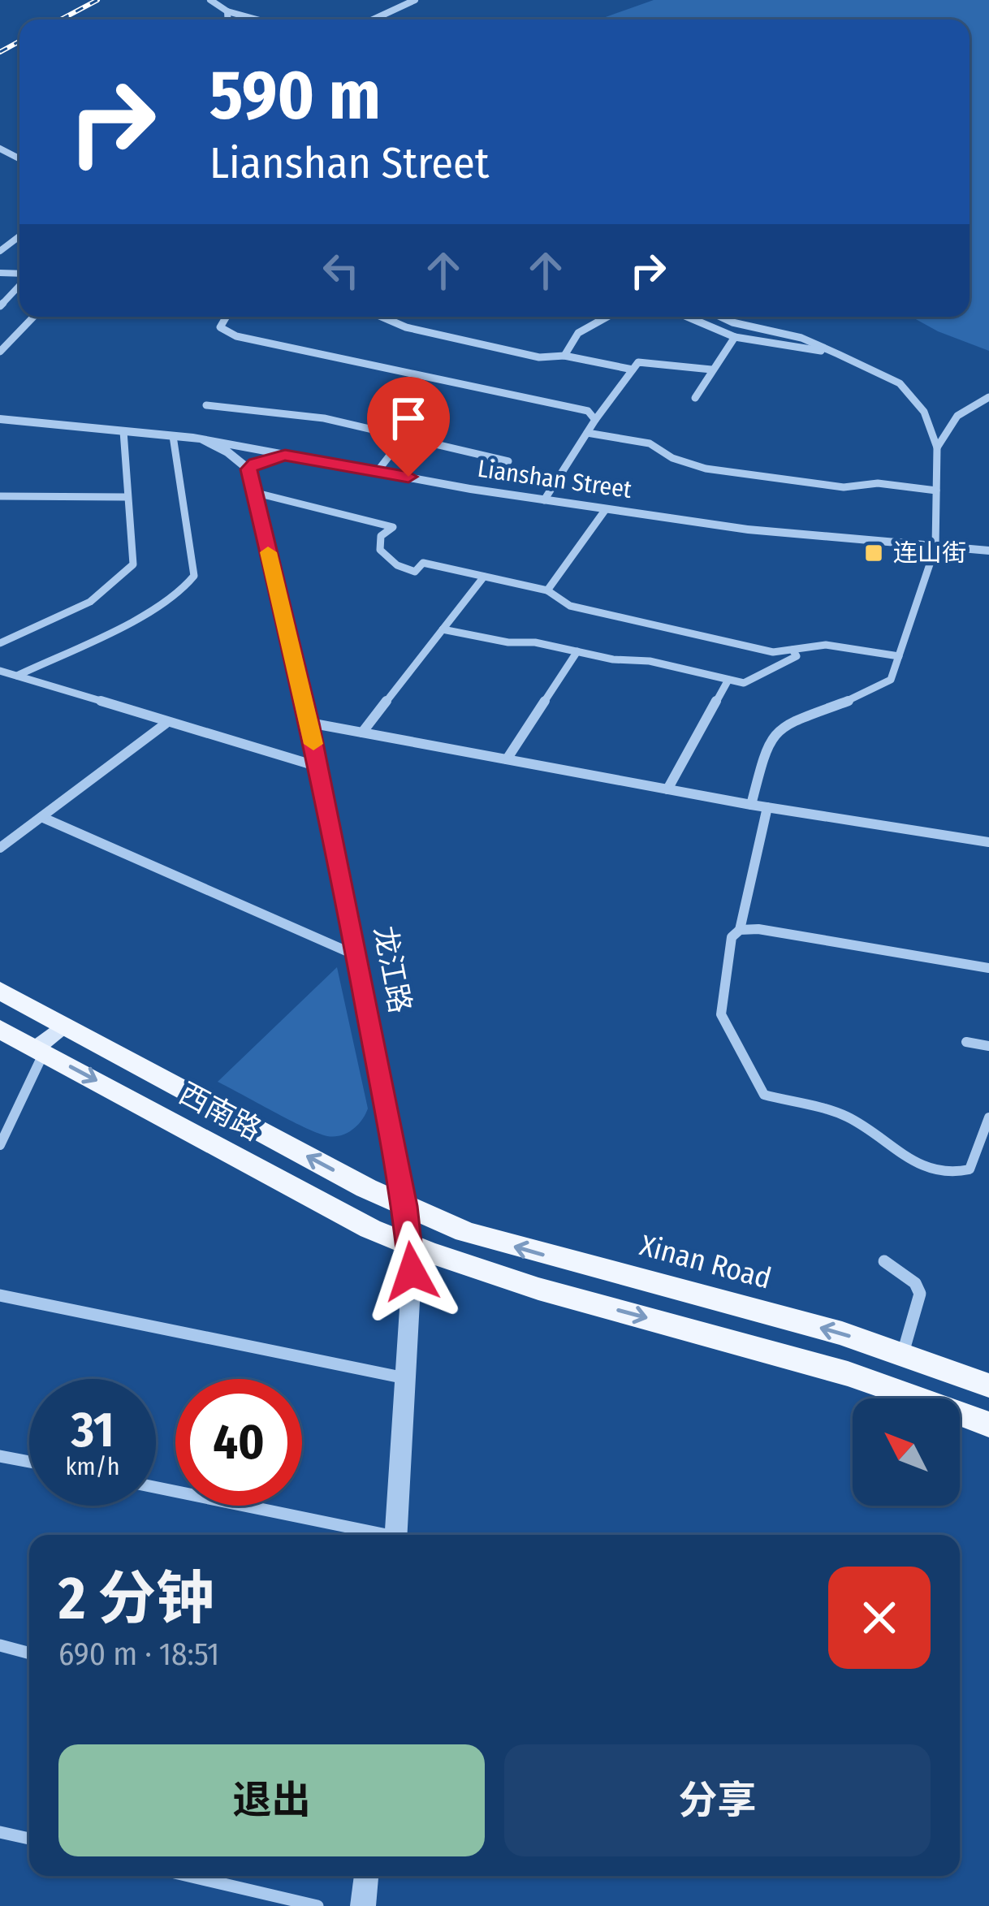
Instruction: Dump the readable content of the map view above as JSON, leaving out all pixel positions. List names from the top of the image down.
{
  "streets": {
    "main road": ["西南路", "Xinan Road"],
    "street": ["Lianshan Street", "龙江路"]
  },
  "crossings": [
    ["龙江路", "西南路"],
    ["龙江路", "Xinan Road"]
  ],
  "one_way": ["西南路"],
  "places": {
    "transit": ["连山街"]
  },
  "north": "top left",
  "page": {
    "turn": ["590 m", "Lianshan Street"],
    "speed": "31 km/h",
    "limit": "40",
    "heading": ["2 分钟", "690 m · 18:51"],
    "buttons": ["退出", "分享"]
  }
}
